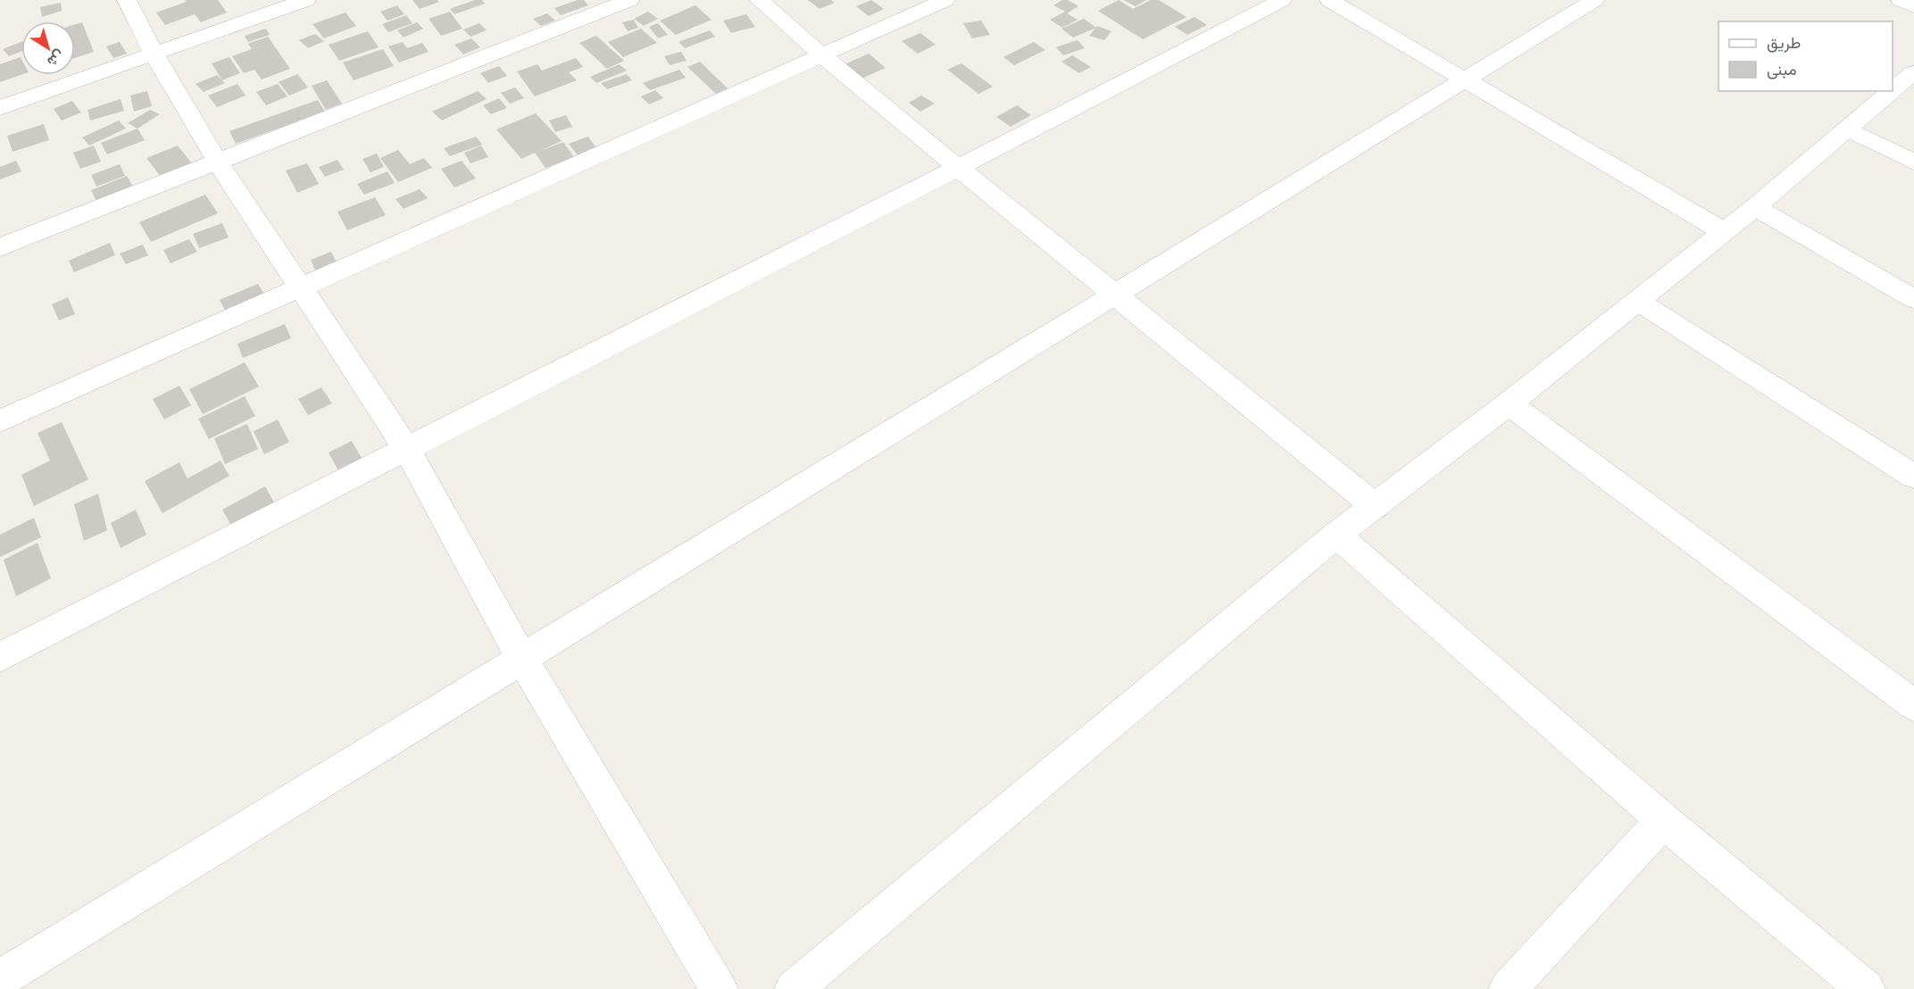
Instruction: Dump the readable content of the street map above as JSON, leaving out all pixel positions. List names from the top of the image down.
{
  "legend": ["طريق", "مبنى"],
  "north": "bottom right"
}
